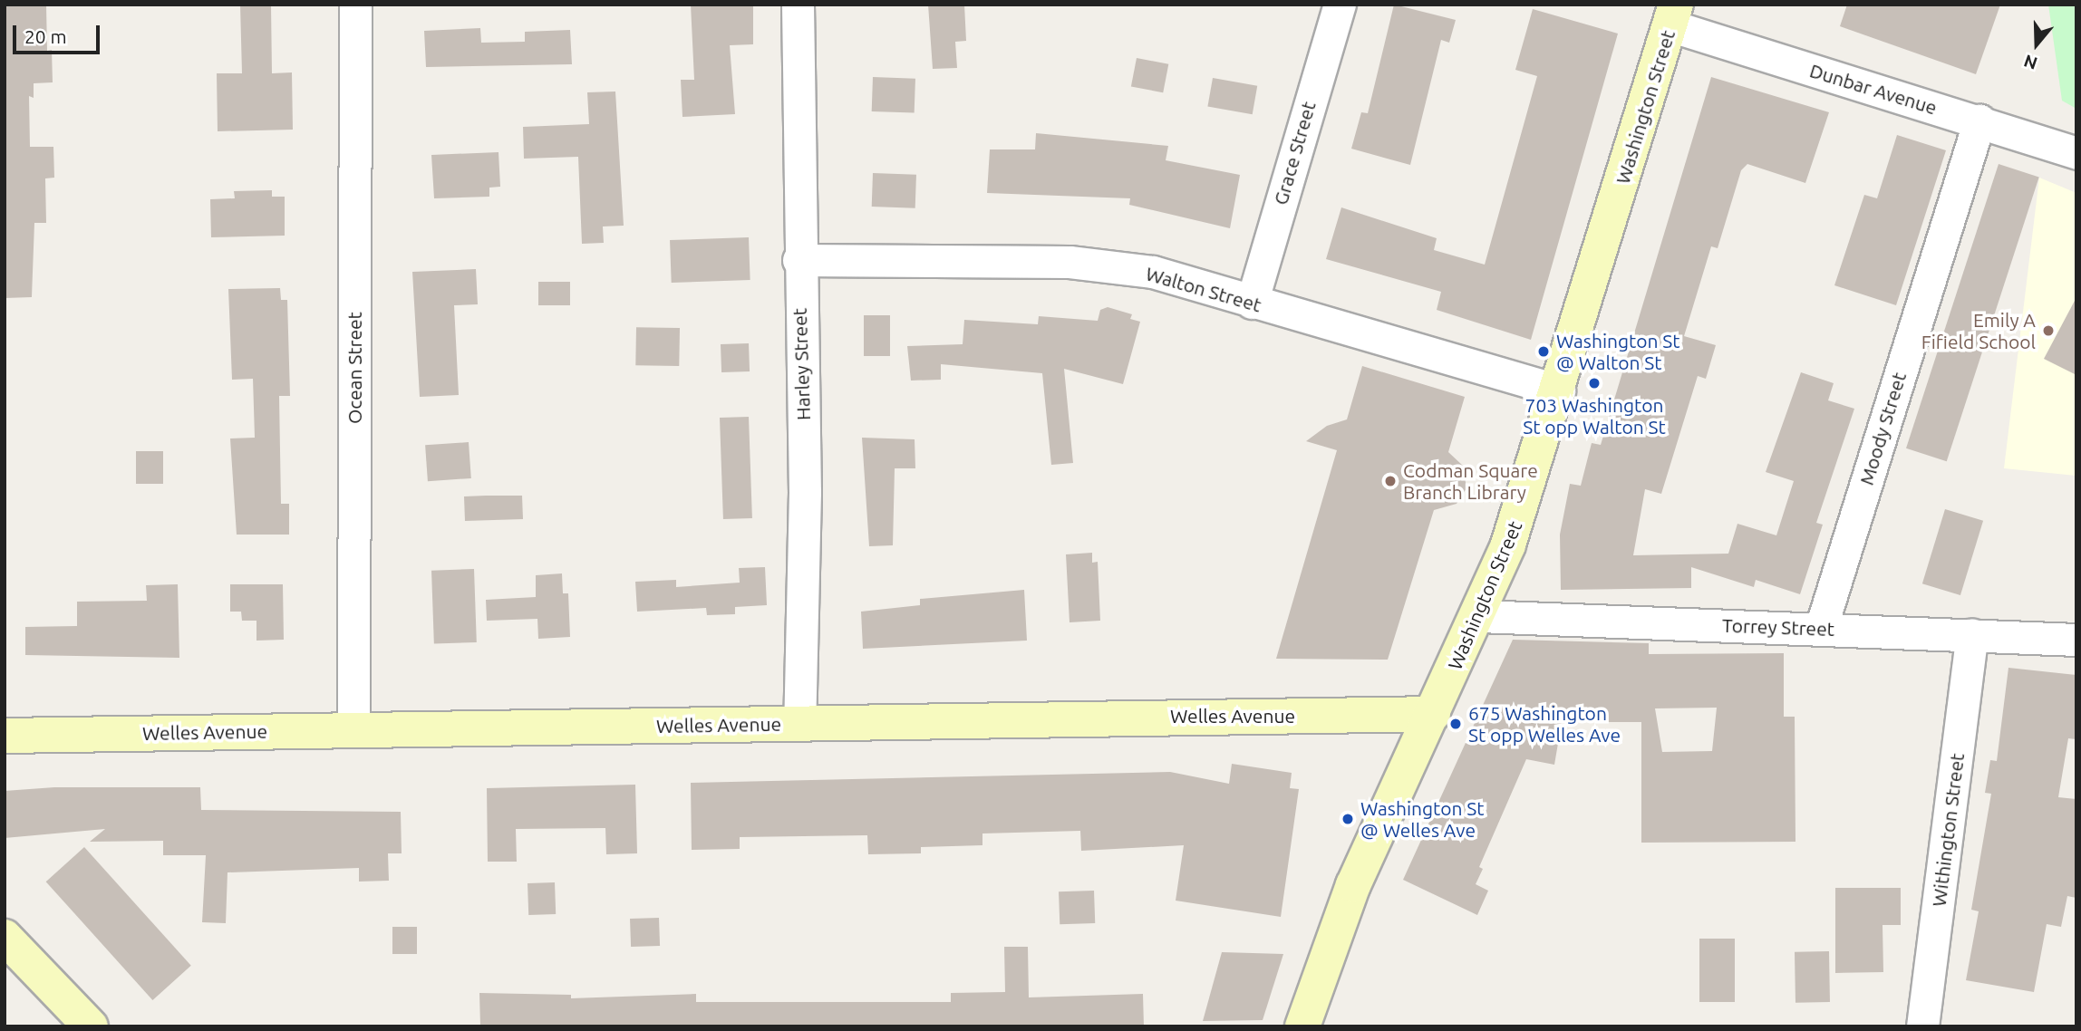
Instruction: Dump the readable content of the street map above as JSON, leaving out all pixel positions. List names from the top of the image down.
{
  "streets": {
    "street": [
      "Dunbar Avenue",
      "Washington Street",
      "Grace Street",
      "Walton Street",
      "Harley Street",
      "Ocean Street",
      "Moody Street",
      "Torrey Street",
      "Welles Avenue",
      "Withington Street"
    ]
  },
  "crossings": [
    ["Dunbar Avenue", "Washington Street"],
    ["Dunbar Avenue", "Moody Street"],
    ["Washington Street", "Walton Street"],
    ["Washington Street", "Torrey Street"],
    ["Washington Street", "Welles Avenue"],
    ["Grace Street", "Walton Street"],
    ["Walton Street", "Harley Street"],
    ["Harley Street", "Welles Avenue"],
    ["Ocean Street", "Welles Avenue"],
    ["Moody Street", "Torrey Street"],
    ["Torrey Street", "Withington Street"]
  ],
  "places": [
    "Emily A Fifield School",
    "Washington St @ Walton St",
    "703 Washington St opp Walton St",
    "Codman Square Branch Library",
    "675 Washington St opp Welles Ave",
    "Washington St @ Welles Ave"
  ],
  "scale_bar": "20 m",
  "north": "bottom"
}
